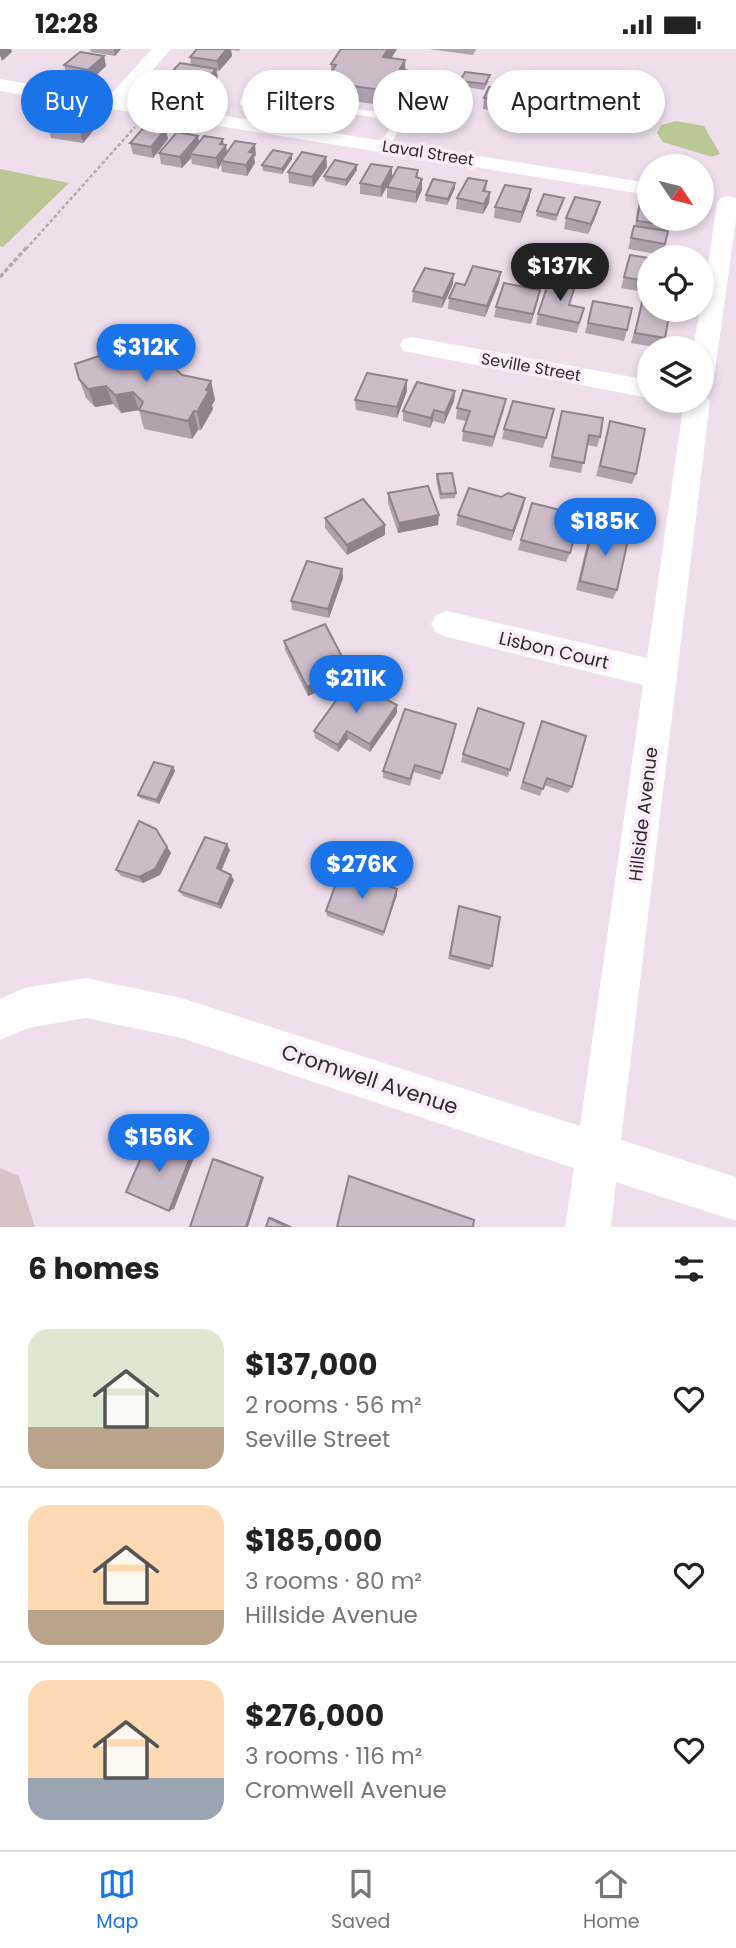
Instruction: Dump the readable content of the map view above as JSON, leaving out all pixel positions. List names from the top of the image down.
{
  "streets": {
    "street": [
      "Laval Street",
      "Seville Street",
      "Lisbon Court",
      "Hillside Avenue",
      "Cromwell Avenue"
    ]
  },
  "crossings": [
    ["Lisbon Court", "Hillside Avenue"],
    ["Hillside Avenue", "Cromwell Avenue"]
  ],
  "north": "bottom right",
  "page": {
    "status": "12:28",
    "chip": [
      "Buy",
      "Rent",
      "Filters",
      "New",
      "Apartment"
    ],
    "price": [
      "$137K",
      "$312K",
      "$185K",
      "$211K",
      "$276K",
      "$156K"
    ],
    "heading": "6 homes",
    "list": [
      {
        "name": "$137,000",
        "note": "2 rooms · 56 m² · Seville Street"
      },
      {
        "name": "$185,000",
        "note": "3 rooms · 80 m² · Hillside Avenue"
      },
      {
        "name": "$276,000",
        "note": "3 rooms · 116 m² · Cromwell Avenue"
      }
    ],
    "tabs": ["Map", "Saved", "Home"]
  }
}
